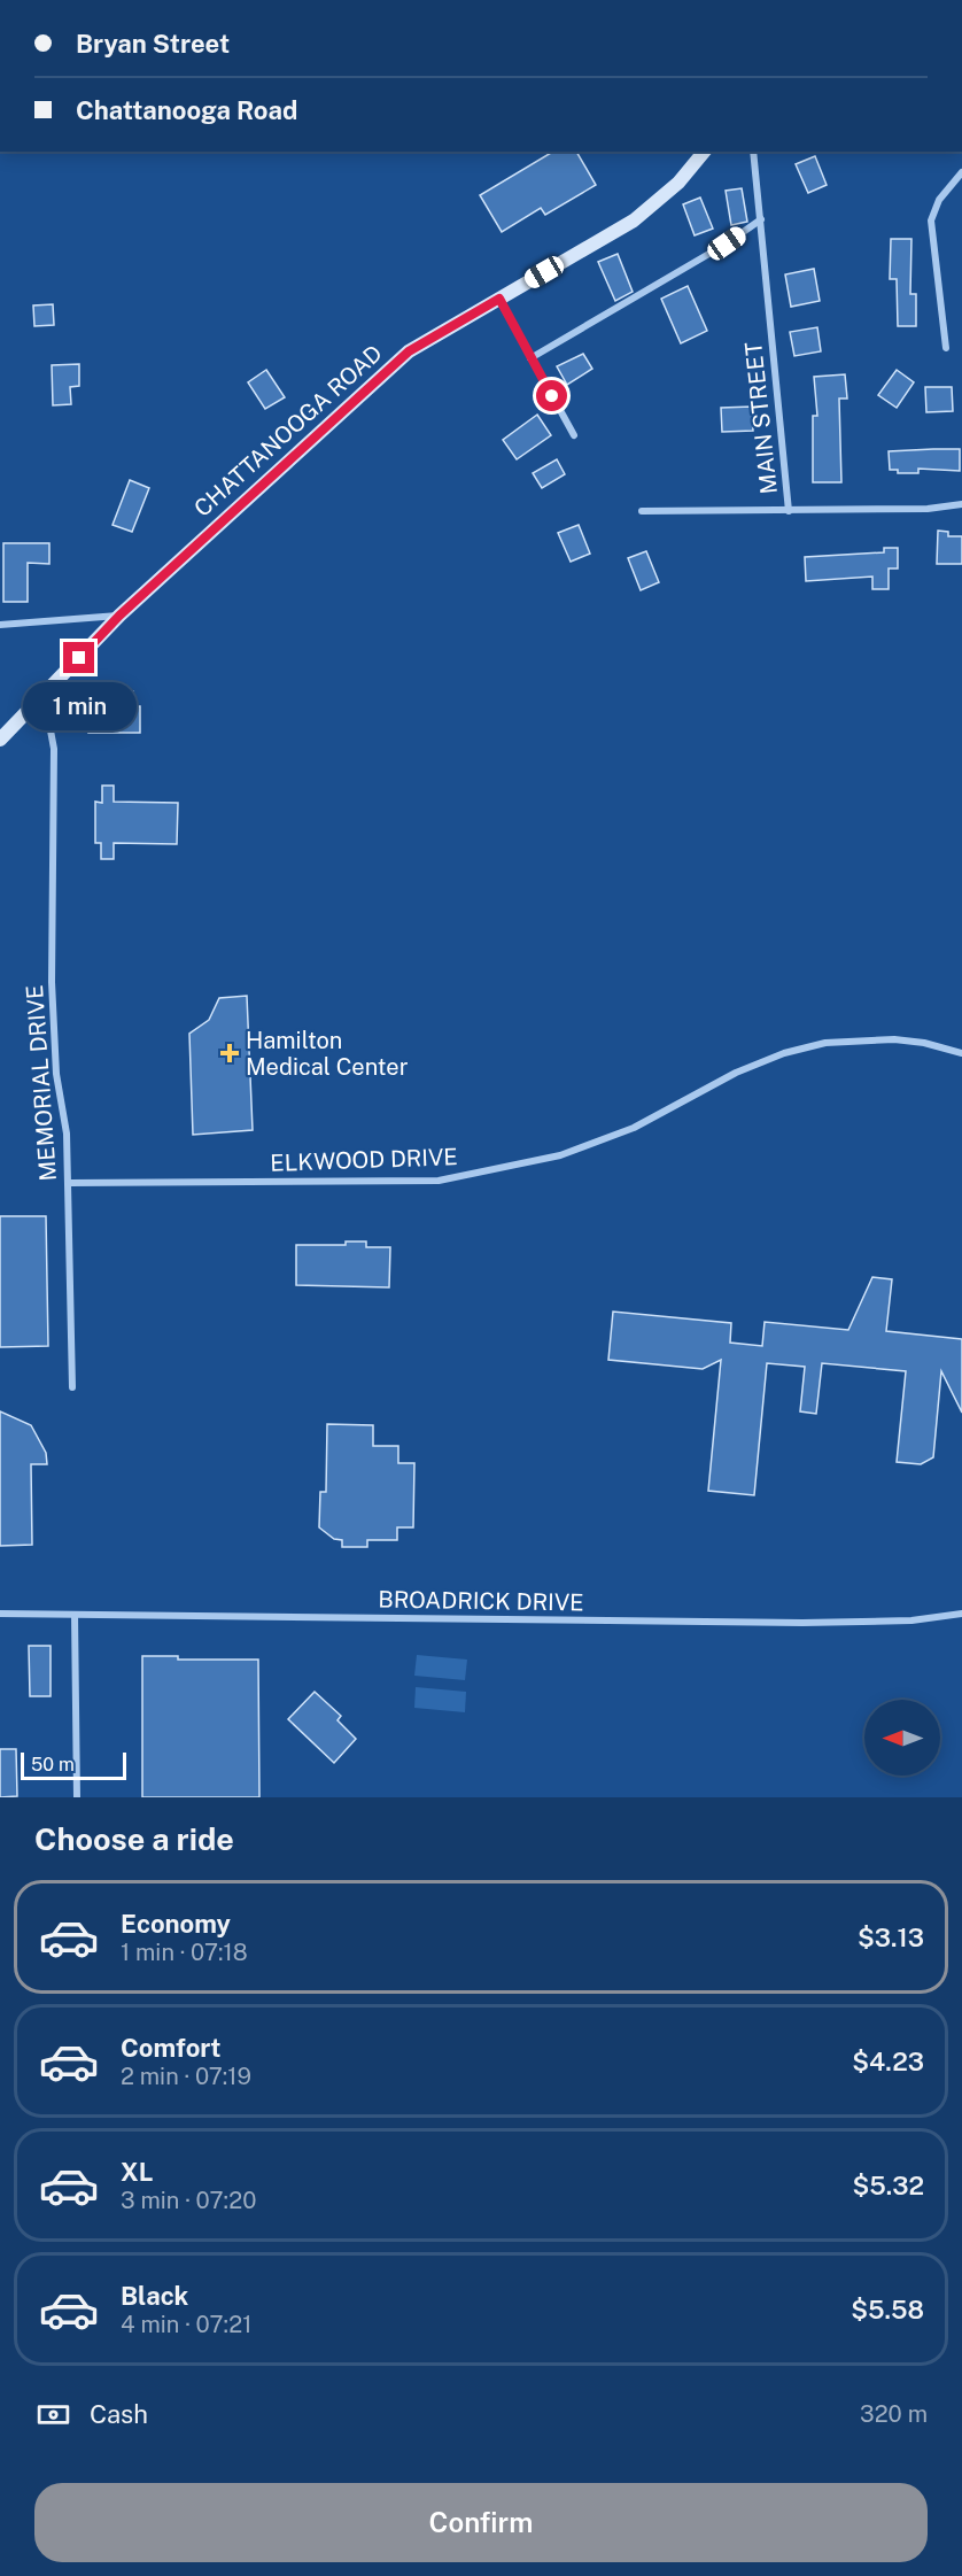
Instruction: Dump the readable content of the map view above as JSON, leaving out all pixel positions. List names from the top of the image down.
{
  "streets": {
    "main road": ["CHATTANOOGA ROAD"],
    "street": [
      "MAIN STREET",
      "MEMORIAL DRIVE",
      "ELKWOOD DRIVE",
      "BROADRICK DRIVE"
    ]
  },
  "crossings": [
    ["CHATTANOOGA ROAD", "MEMORIAL DRIVE"],
    ["MEMORIAL DRIVE", "ELKWOOD DRIVE"]
  ],
  "places": {
    "health": ["Hamilton Medical Center"]
  },
  "scale_bar": "50 m",
  "north": "left",
  "page": {
    "banner": ["Bryan Street", "Chattanooga Road"],
    "bubble": "1 min",
    "scale": "50 m",
    "heading": "Choose a ride",
    "list": [
      {
        "name": "Economy",
        "note": "1 min · 07:18",
        "value": "$3.13"
      },
      {
        "name": "Comfort",
        "note": "2 min · 07:19",
        "value": "$4.23"
      },
      {
        "name": "XL",
        "note": "3 min · 07:20",
        "value": "$5.32"
      },
      {
        "name": "Black",
        "note": "4 min · 07:21",
        "value": "$5.58"
      }
    ],
    "pay": ["Cash", "320 m"],
    "buttons": "Confirm"
  }
}
